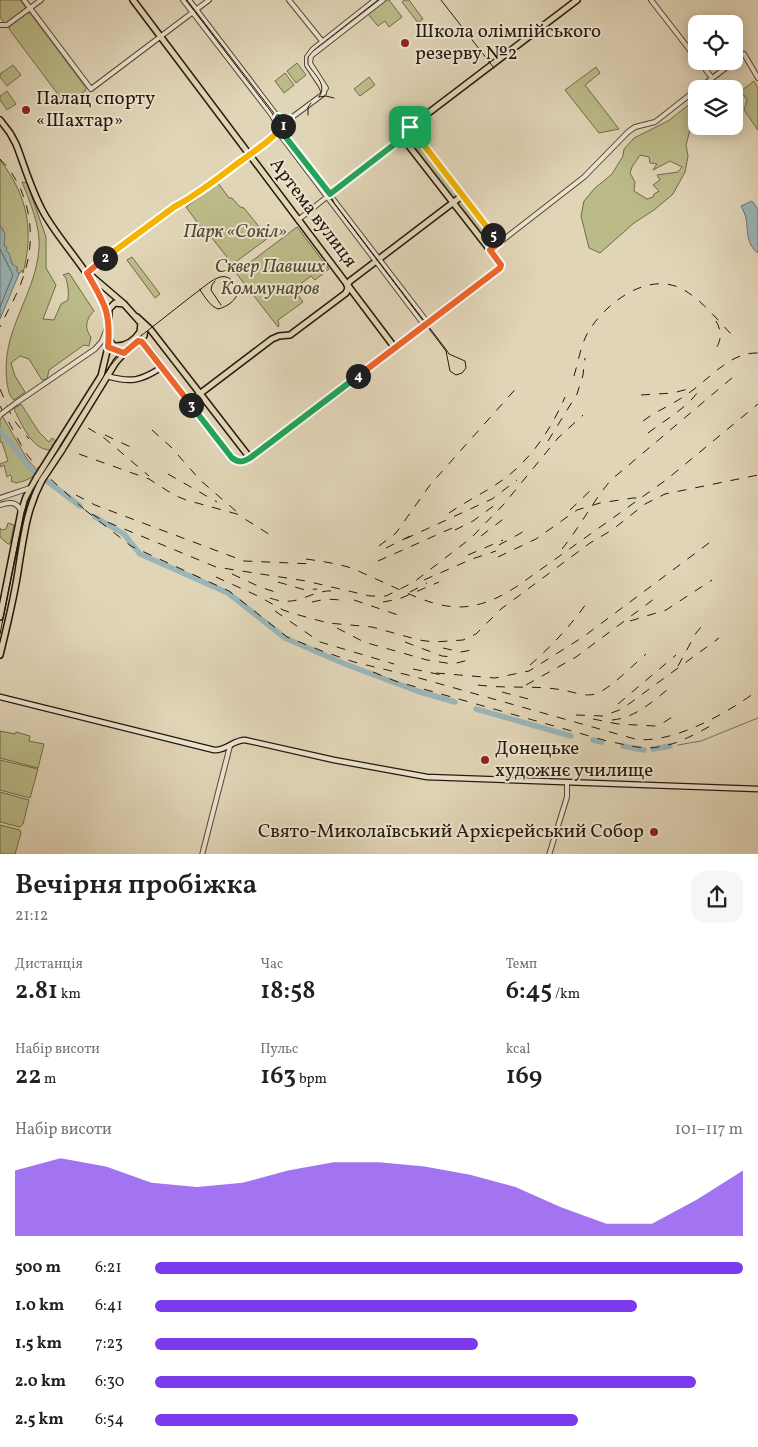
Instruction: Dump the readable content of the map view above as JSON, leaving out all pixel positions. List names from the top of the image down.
{
  "streets": {
    "main road": ["Артема вулиця"]
  },
  "parks": ["Парк «Сокіл»", "Сквер Павших Коммунаров"],
  "places": [
    "Школа олімпійського резерву №2",
    "Палац спорту «Шахтар»",
    "Донецьке художнє училище",
    "Свято-Миколаївський Архієрейський Собор"
  ],
  "page": {
    "pins": [
      "1",
      "5",
      "2",
      "4",
      "3"
    ],
    "heading": ["Вечірня пробіжка", "21:12"],
    "stats": [
      ["Дистанція", "2.81 km"],
      ["Час", "18:58"],
      ["Темп", "6:45 /km"],
      ["Набір висоти", "22 m"],
      ["Пульс", "163 bpm"],
      ["kcal", "169"]
    ],
    "chart": ["Набір висоти", "101–117 m"],
    "list": [
      {
        "name": "500 m",
        "note": "6:21"
      },
      {
        "name": "1.0 km",
        "note": "6:41"
      },
      {
        "name": "1.5 km",
        "note": "7:23"
      },
      {
        "name": "2.0 km",
        "note": "6:30"
      },
      {
        "name": "2.5 km",
        "note": "6:54"
      }
    ]
  }
}
